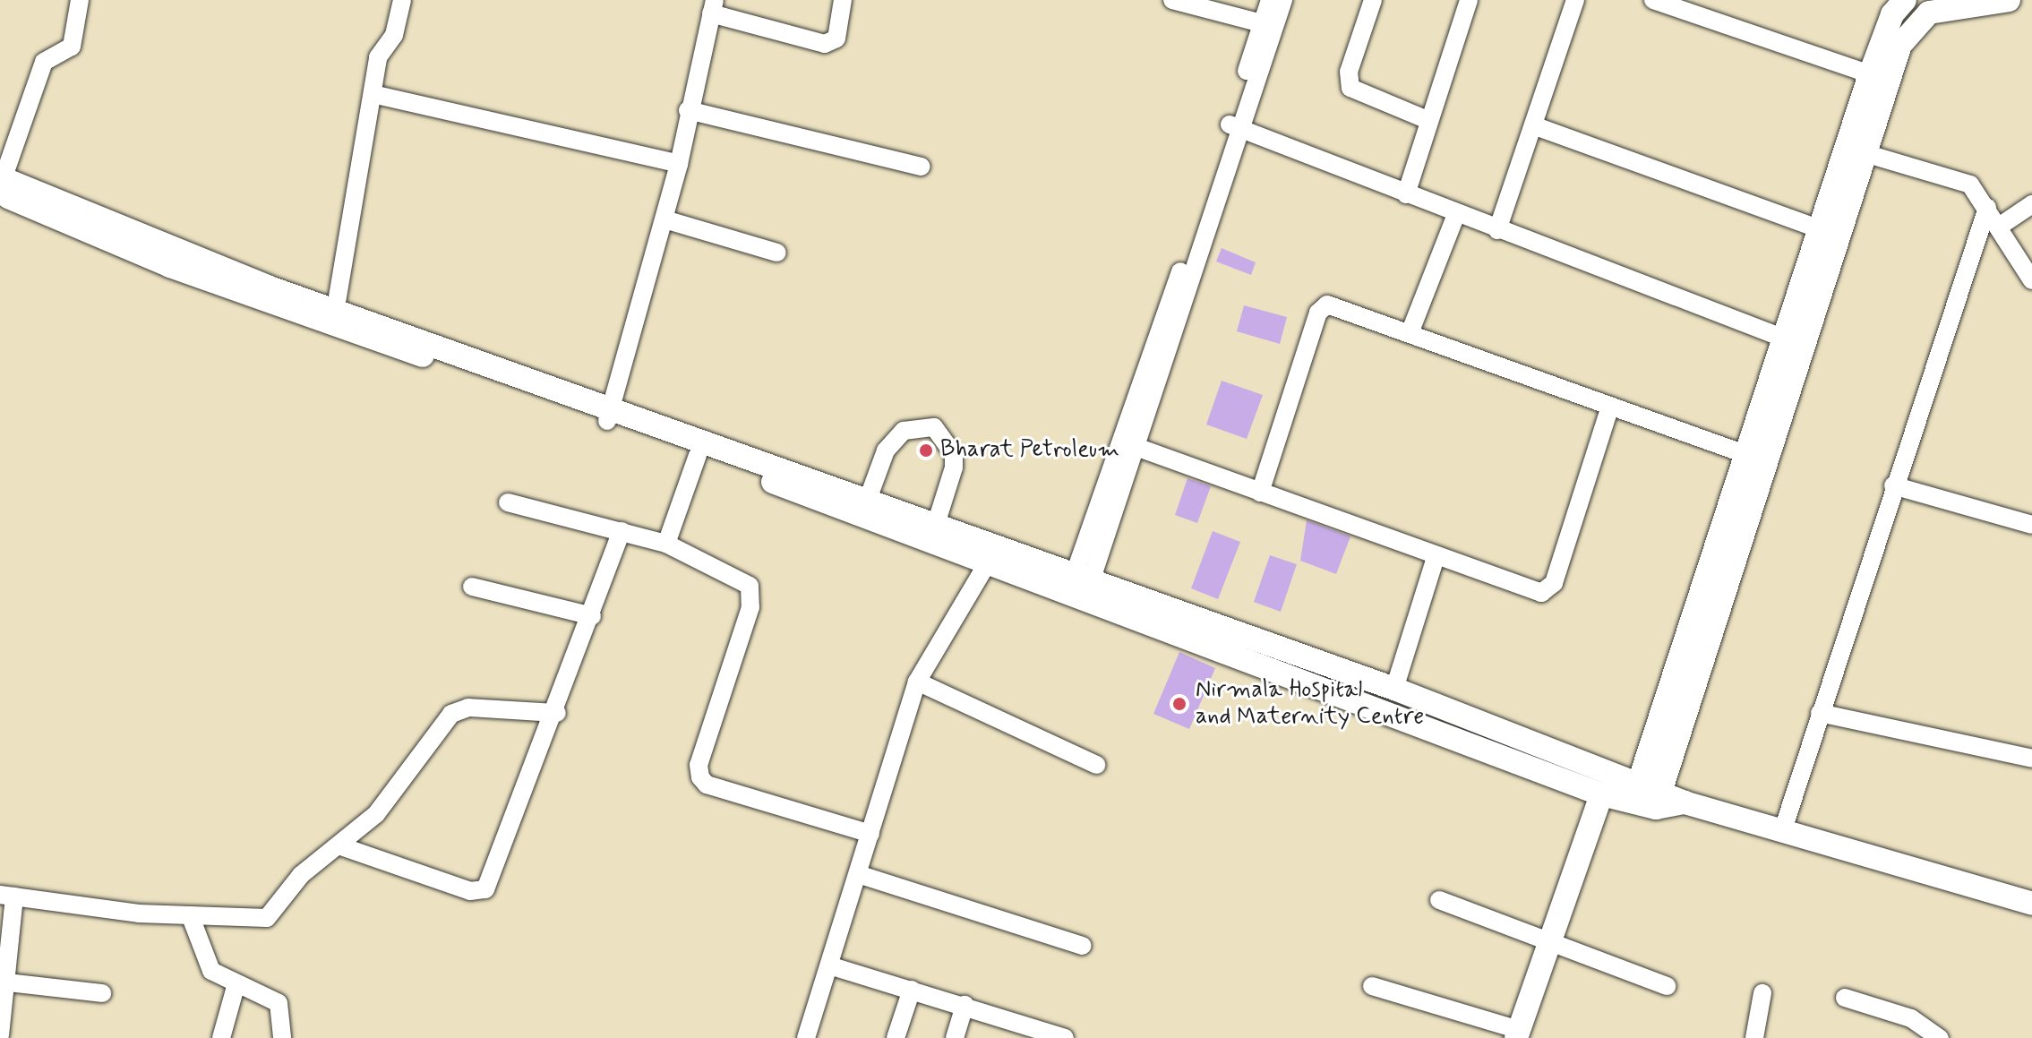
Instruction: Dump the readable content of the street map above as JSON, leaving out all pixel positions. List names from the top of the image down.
{
  "places": ["Bharat Petroleum", "Nirmala Hospital and Maternity Centre"]
}
